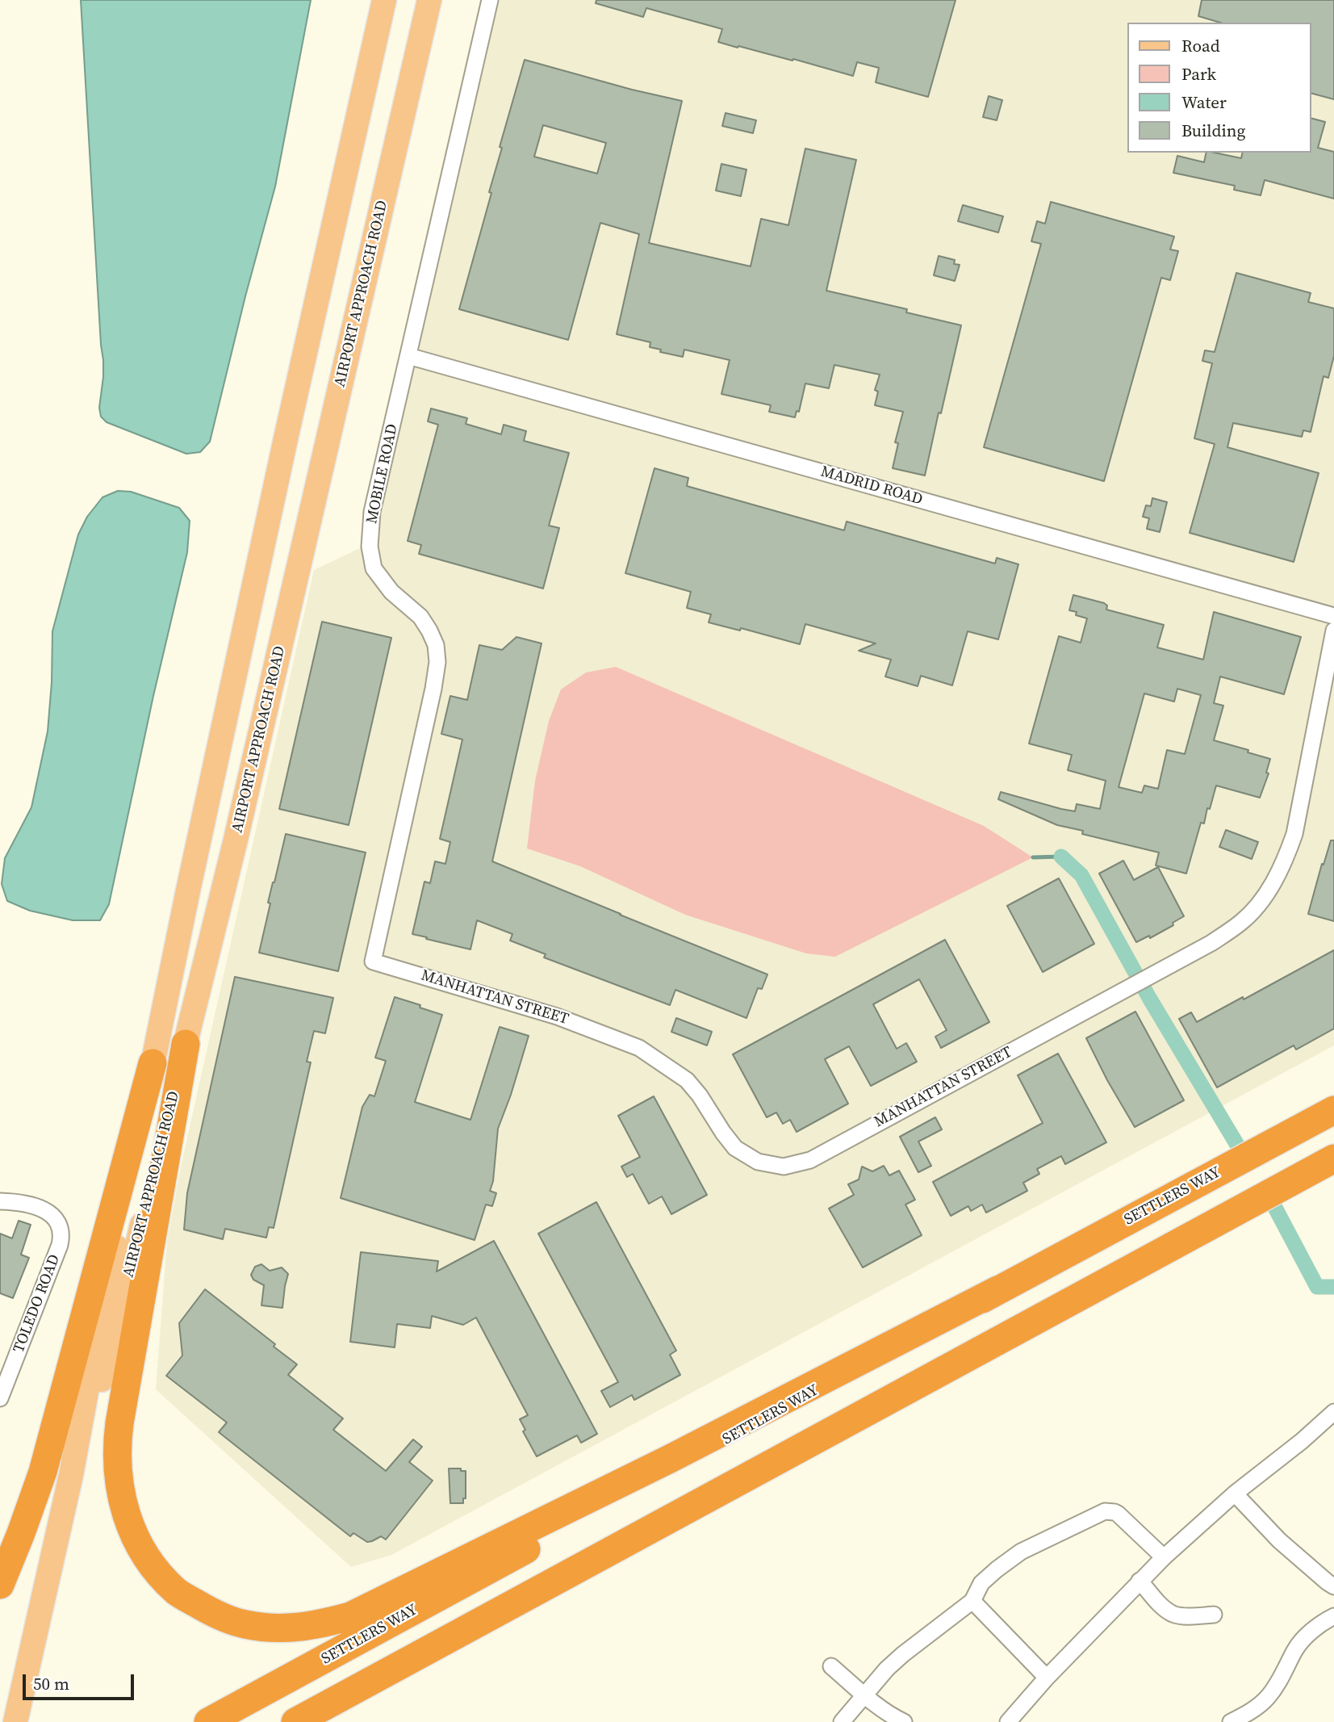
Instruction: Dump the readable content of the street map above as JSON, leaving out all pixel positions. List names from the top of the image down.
{
  "streets": {
    "highway": ["SETTLERS WAY"],
    "main road": ["AIRPORT APPROACH ROAD"],
    "street": [
      "MOBILE ROAD",
      "MADRID ROAD",
      "MANHATTAN STREET",
      "TOLEDO ROAD"
    ]
  },
  "crossings": [
    ["MOBILE ROAD", "MADRID ROAD"],
    ["MOBILE ROAD", "MANHATTAN STREET"]
  ],
  "legend": [
    "Road",
    "Park",
    "Water",
    "Building"
  ],
  "scale_bar": "50 m"
}
